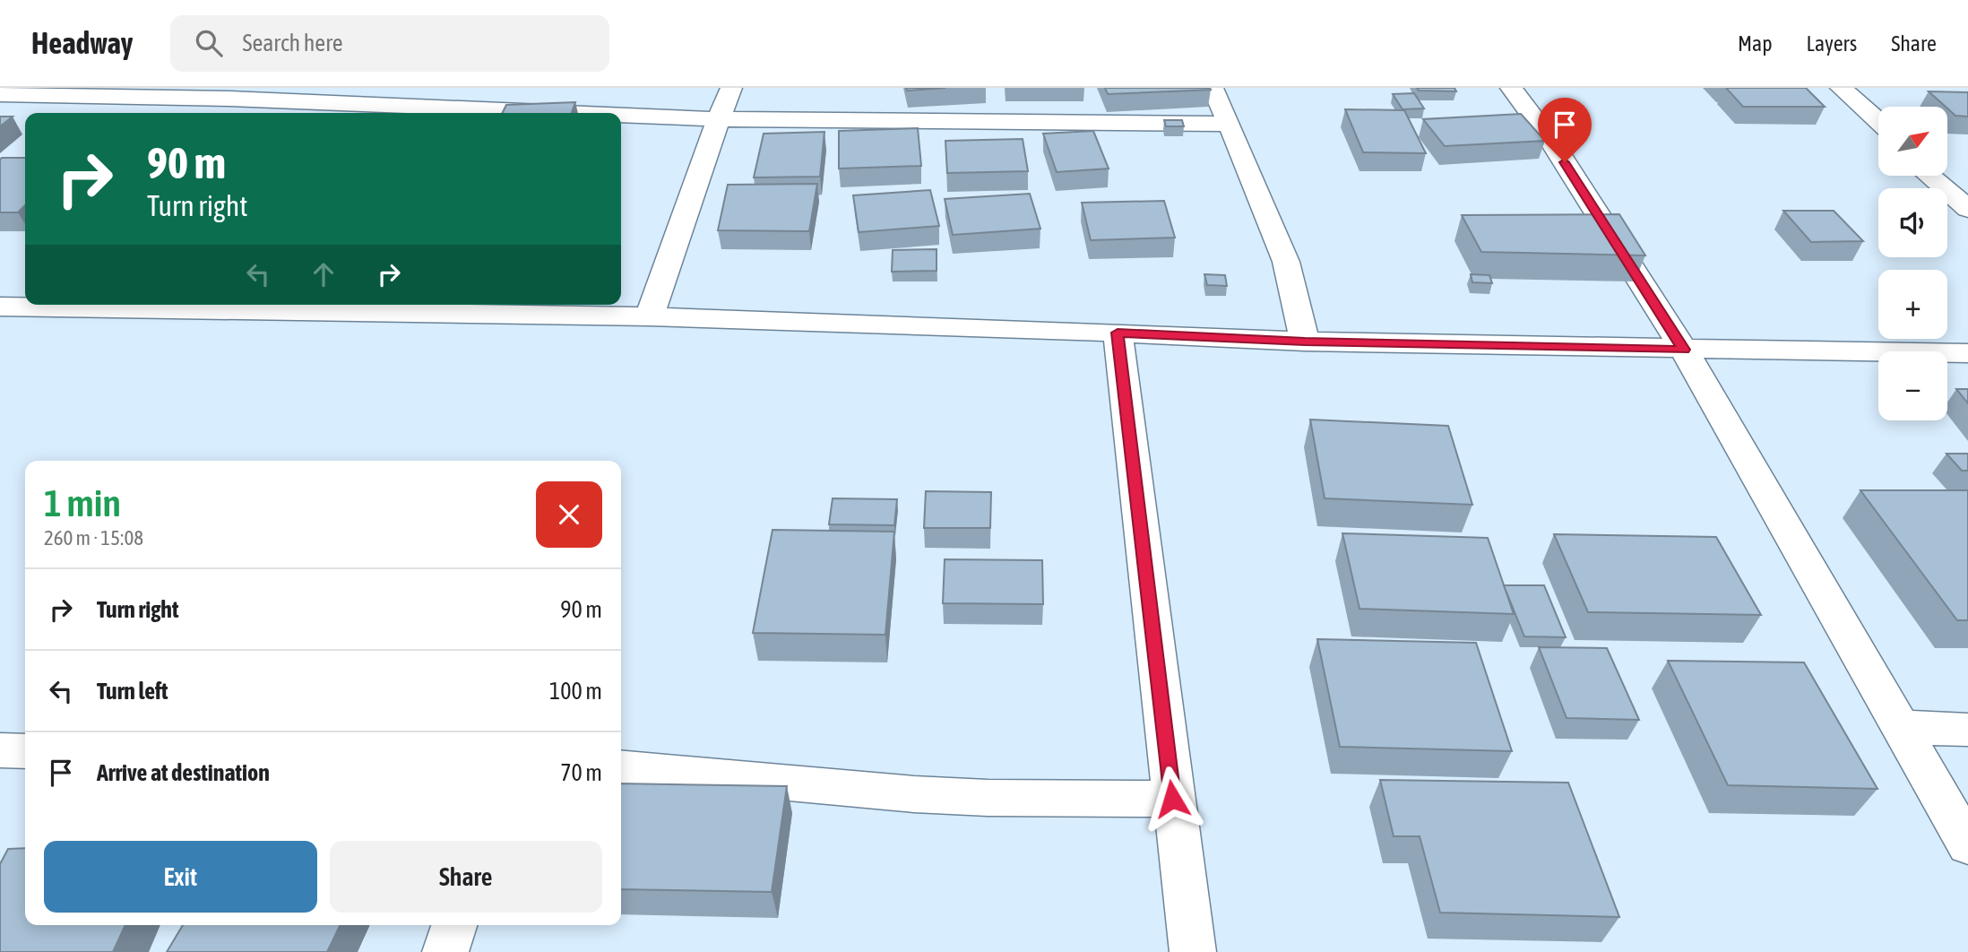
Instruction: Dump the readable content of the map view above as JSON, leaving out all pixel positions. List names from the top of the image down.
{
  "north": "top right",
  "page": {
    "header": "Headway",
    "search": "Search here",
    "nav": ["Map", "Layers", "Share"],
    "map_buttons": ["+", "−"],
    "turn": ["90 m", "Turn right"],
    "heading": ["1 min", "260 m · 15:08"],
    "list": [
      {
        "name": "Turn right",
        "value": "90 m"
      },
      {
        "name": "Turn left",
        "value": "100 m"
      },
      {
        "name": "Arrive at destination",
        "value": "70 m"
      }
    ],
    "buttons": ["Exit", "Share"]
  }
}
